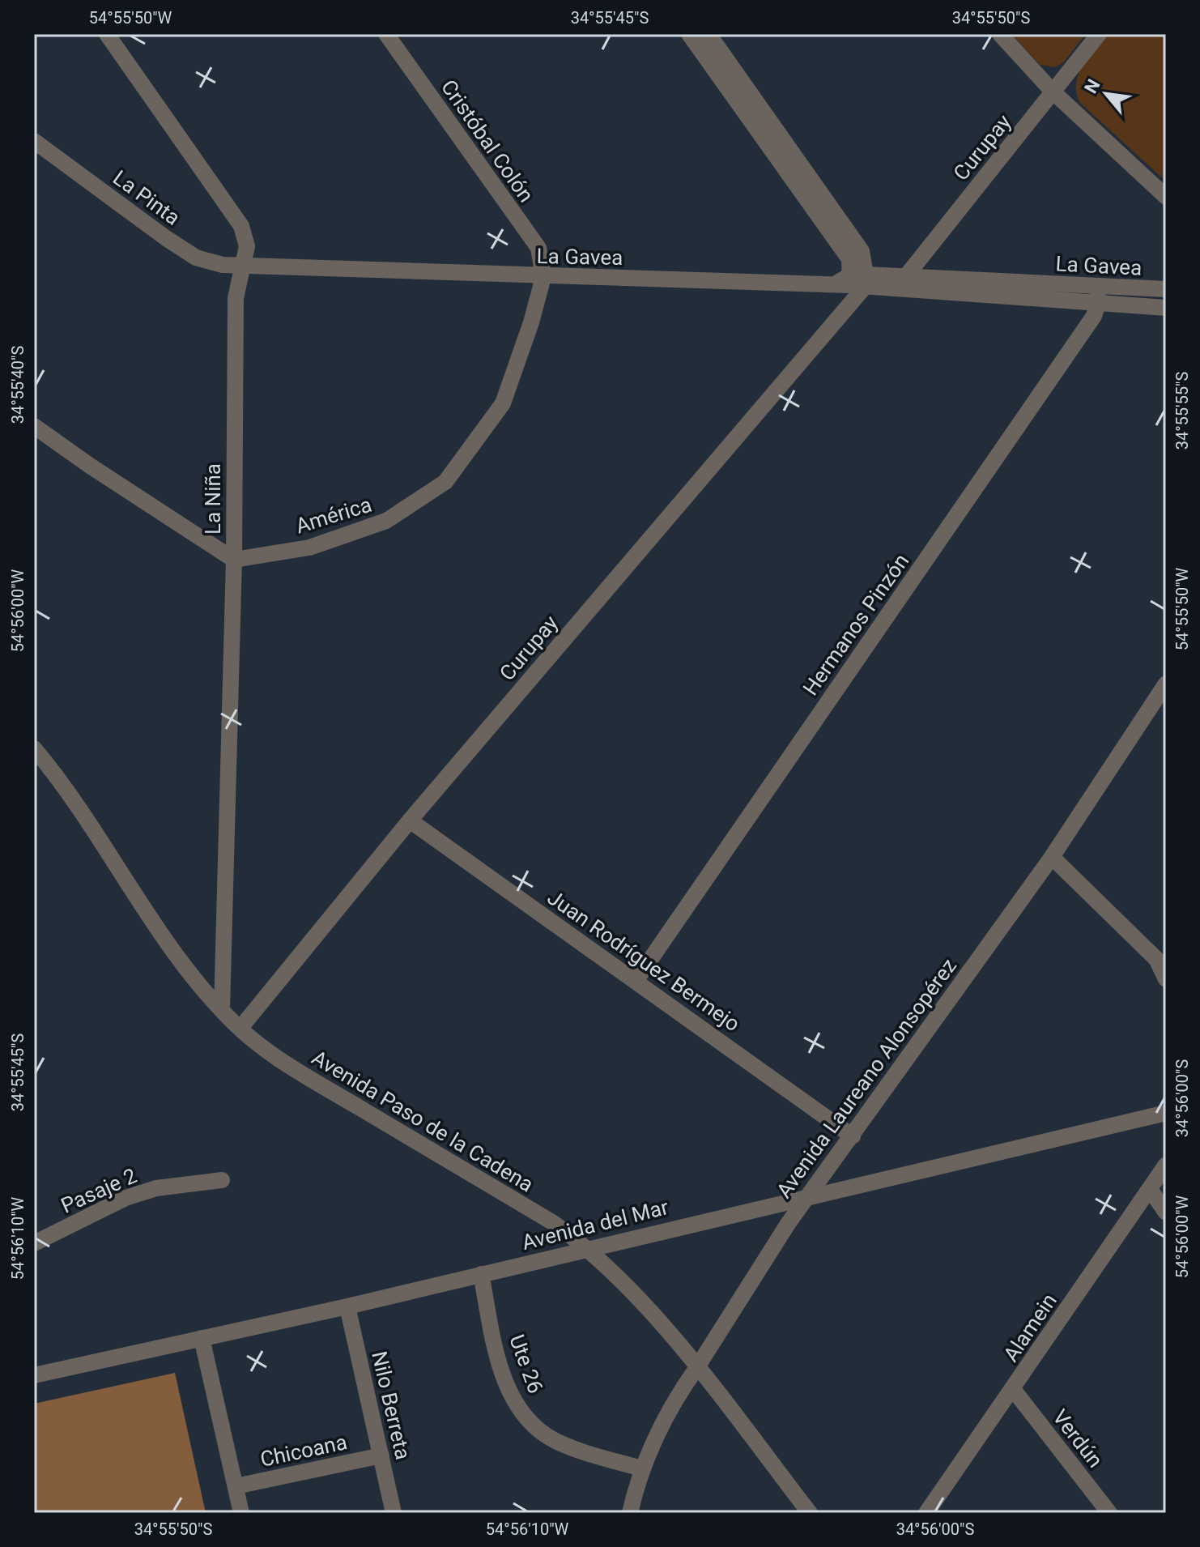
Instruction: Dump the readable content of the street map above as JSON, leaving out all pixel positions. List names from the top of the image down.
{
  "streets": {
    "street": [
      "Cristóbal Colón",
      "Curupay",
      "La Pinta",
      "La Gavea",
      "La Niña",
      "América",
      "Hermanos Pinzón",
      "Juan Rodríguez Bermejo",
      "Avenida Laureano Alonsopérez",
      "Avenida Paso de la Cadena",
      "Pasaje 2",
      "Avenida del Mar",
      "Alamein",
      "Ute 26",
      "Nilo Berreta",
      "Verdún",
      "Chicoana"
    ]
  },
  "crossings": [
    ["Cristóbal Colón", "La Gavea"],
    ["Cristóbal Colón", "América"],
    ["Curupay", "La Gavea"],
    ["Curupay", "Juan Rodríguez Bermejo"],
    ["Curupay", "Avenida Paso de la Cadena"],
    ["La Pinta", "La Gavea"],
    ["La Pinta", "La Niña"],
    ["La Gavea", "La Niña"],
    ["La Gavea", "América"],
    ["La Gavea", "Hermanos Pinzón"],
    ["La Niña", "América"],
    ["La Niña", "Avenida Paso de la Cadena"],
    ["Hermanos Pinzón", "Juan Rodríguez Bermejo"],
    ["Juan Rodríguez Bermejo", "Avenida Laureano Alonsopérez"],
    ["Avenida Laureano Alonsopérez", "Avenida Paso de la Cadena"],
    ["Avenida Laureano Alonsopérez", "Avenida del Mar"],
    ["Avenida Laureano Alonsopérez", "Ute 26"],
    ["Avenida Paso de la Cadena", "Avenida del Mar"],
    ["Avenida del Mar", "Ute 26"],
    ["Avenida del Mar", "Nilo Berreta"],
    ["Alamein", "Verdún"],
    ["Nilo Berreta", "Chicoana"]
  ],
  "north": "top left",
  "coordinates": [
    "54°55'50\"W",
    "34°55'45\"S",
    "34°55'50\"S",
    "34°55'40\"S",
    "34°55'55\"S",
    "54°56'00\"W",
    "34°56'00\"S",
    "54°56'10\"W"
  ]
}
